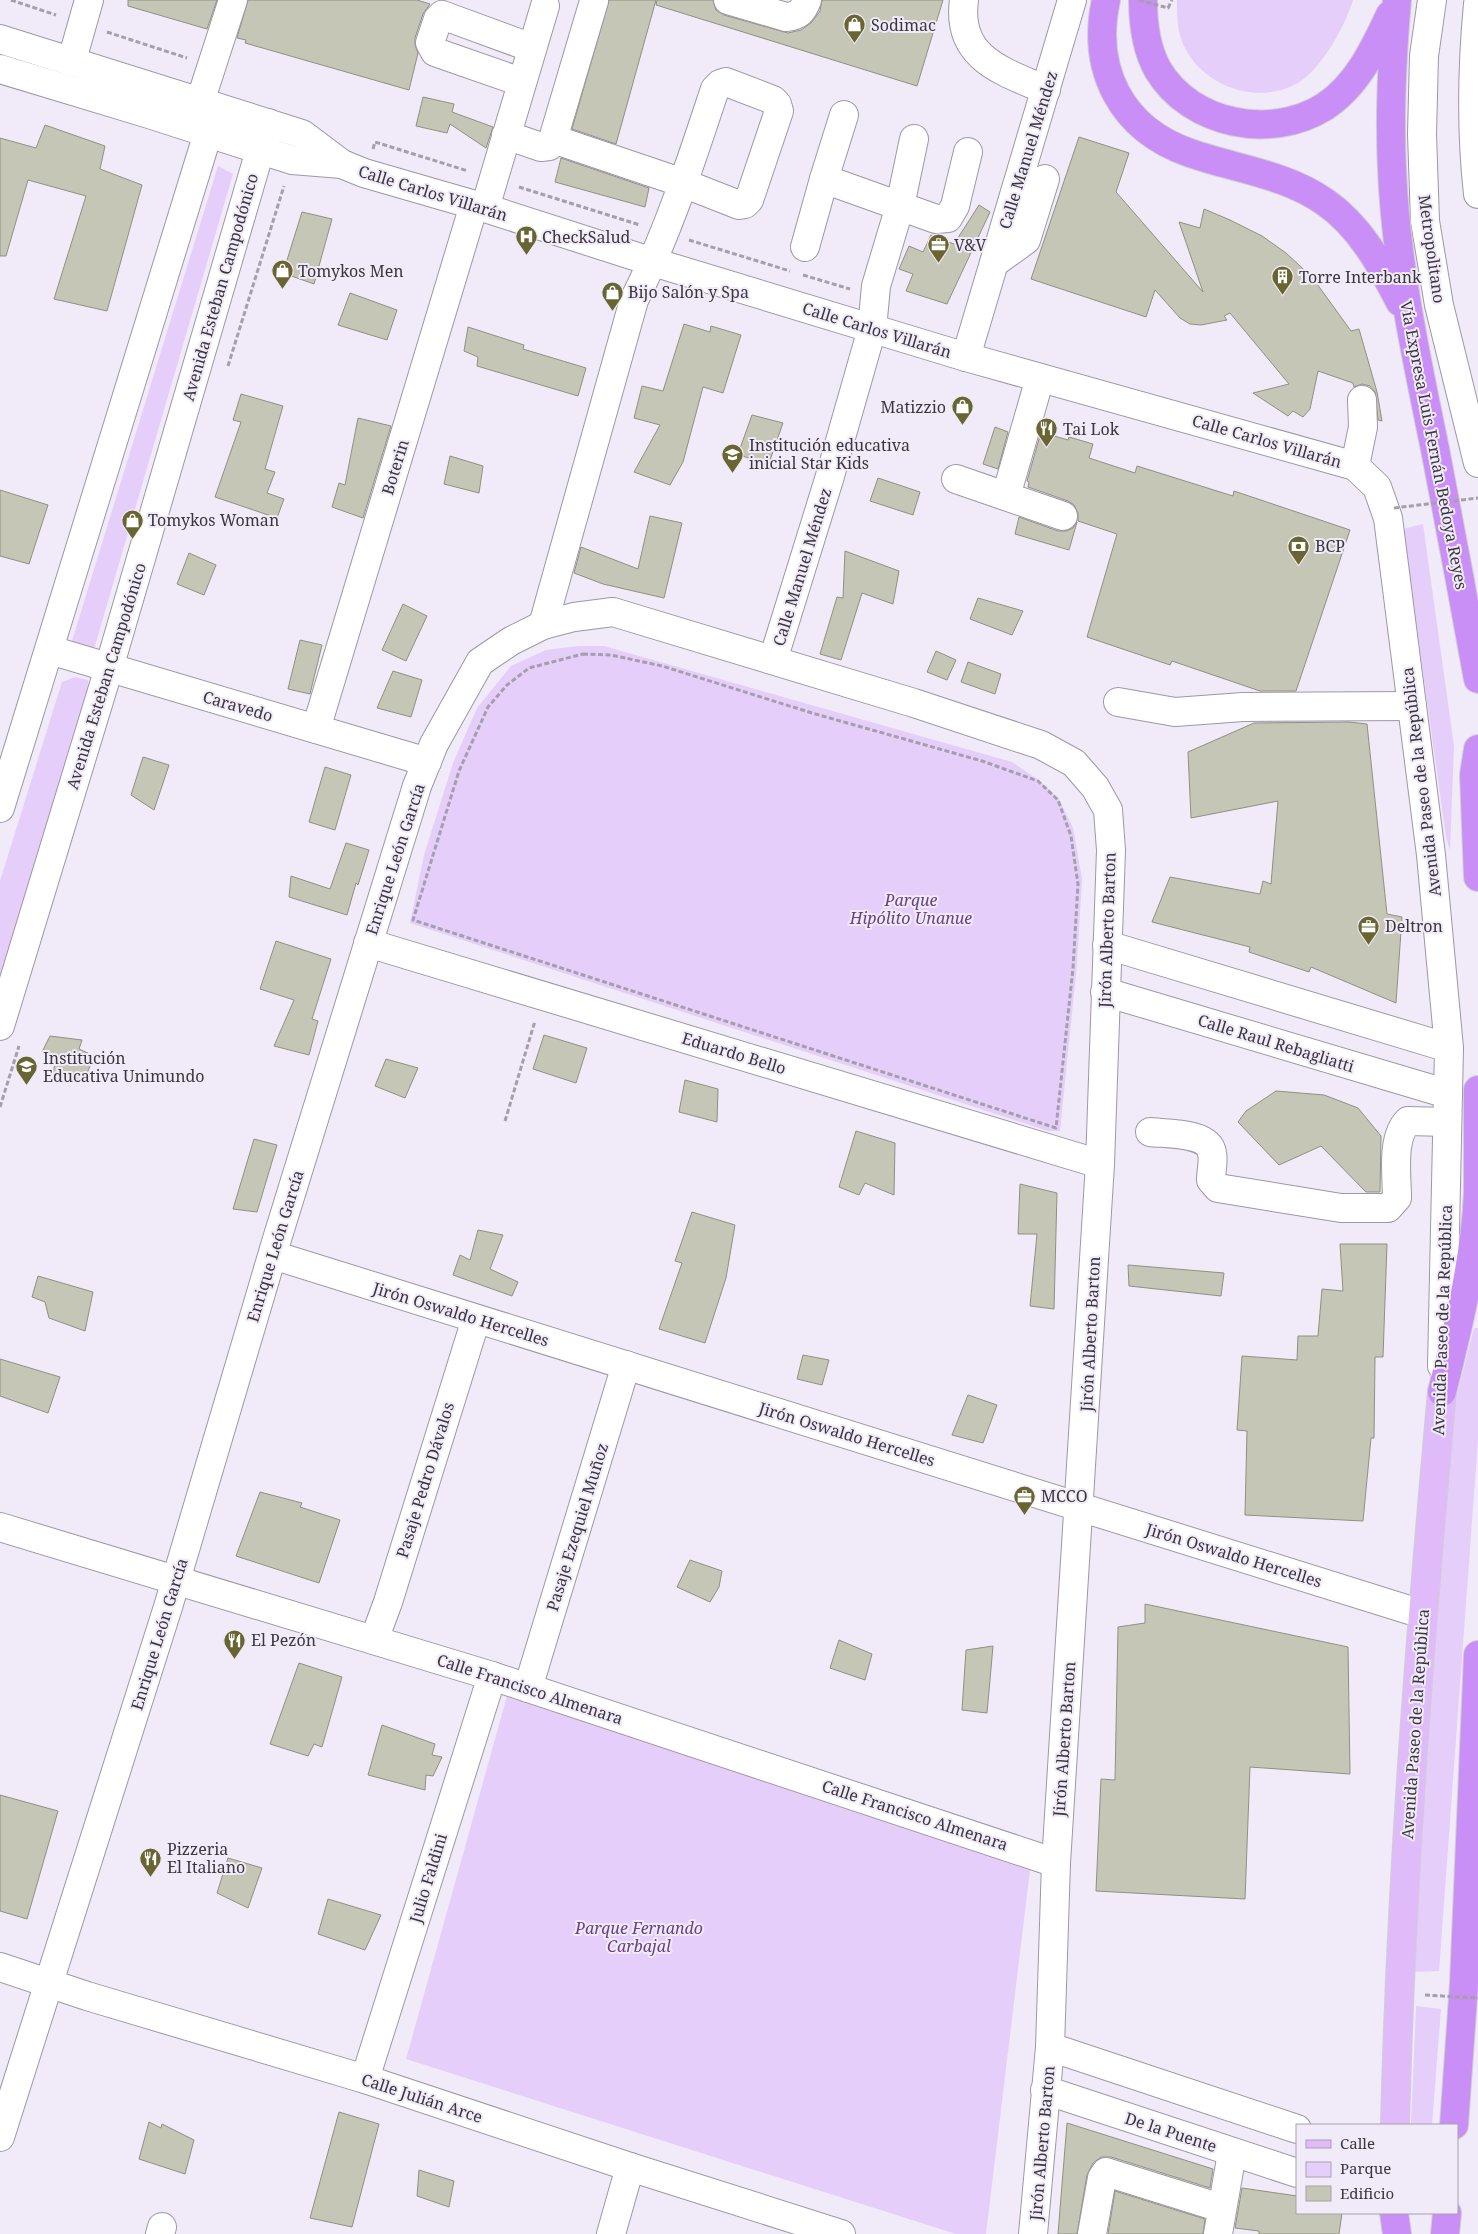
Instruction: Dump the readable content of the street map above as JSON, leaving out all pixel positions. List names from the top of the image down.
{
  "streets": {
    "highway": ["Vía Expresa Luis Fernán Bedoya Reyes"],
    "main road": ["Avenida Paseo de la República"],
    "street": [
      "Calle Manuel Méndez",
      "Calle Carlos Villarán",
      "Metropolitano",
      "Avenida Esteban Campodónico",
      "Boterin",
      "Caravedo",
      "Enrique León García",
      "Jirón Alberto Barton",
      "Calle Raul Rebagliatti",
      "Eduardo Bello",
      "Jirón Oswaldo Hercelles",
      "Pasaje Pedro Dávalos",
      "Pasaje Ezequiel Muñoz",
      "Calle Francisco Almenara",
      "Julio Faldini",
      "Calle Julián Arce",
      "De la Puente"
    ]
  },
  "crossings": [
    ["Calle Manuel Méndez", "Calle Carlos Villarán"],
    ["Calle Manuel Méndez", "Enrique León García"],
    ["Calle Manuel Méndez", "Jirón Alberto Barton"],
    ["Calle Carlos Villarán", "Avenida Esteban Campodónico"],
    ["Calle Carlos Villarán", "Boterin"],
    ["Calle Carlos Villarán", "Avenida Paseo de la República"],
    ["Avenida Esteban Campodónico", "Caravedo"],
    ["Boterin", "Caravedo"],
    ["Caravedo", "Enrique León García"],
    ["Avenida Paseo de la República", "Calle Raul Rebagliatti"],
    ["Avenida Paseo de la República", "Jirón Oswaldo Hercelles"],
    ["Enrique León García", "Jirón Alberto Barton"],
    ["Enrique León García", "Eduardo Bello"],
    ["Enrique León García", "Jirón Oswaldo Hercelles"],
    ["Enrique León García", "Calle Francisco Almenara"],
    ["Enrique León García", "Calle Julián Arce"],
    ["Jirón Alberto Barton", "Calle Raul Rebagliatti"],
    ["Jirón Alberto Barton", "Eduardo Bello"],
    ["Jirón Alberto Barton", "Jirón Oswaldo Hercelles"],
    ["Jirón Alberto Barton", "Calle Francisco Almenara"],
    ["Jirón Alberto Barton", "De la Puente"],
    ["Jirón Oswaldo Hercelles", "Pasaje Pedro Dávalos"],
    ["Jirón Oswaldo Hercelles", "Pasaje Ezequiel Muñoz"],
    ["Pasaje Pedro Dávalos", "Calle Francisco Almenara"],
    ["Pasaje Ezequiel Muñoz", "Calle Francisco Almenara"],
    ["Calle Francisco Almenara", "Julio Faldini"],
    ["Julio Faldini", "Calle Julián Arce"]
  ],
  "parks": ["Parque Hipólito Unanue", "Parque Fernando Carbajal"],
  "places": {
    "shop": [
      "Sodimac",
      "Tomykos Men",
      "Bijo Salón y Spa",
      "Matizzio",
      "Tomykos Woman"
    ],
    "hospital": ["CheckSalud"],
    "office": ["V&V", "Deltron", "MCCO"],
    "building": ["Torre Interbank"],
    "restaurant": ["Tai Lok", "El Pezón", "Pizzeria El Italiano"],
    "school or university": ["Institución educativa inicial Star Kids", "Institución Educativa Unimundo"],
    "bank": ["BCP"]
  },
  "legend": ["Calle", "Parque", "Edificio"]
}
